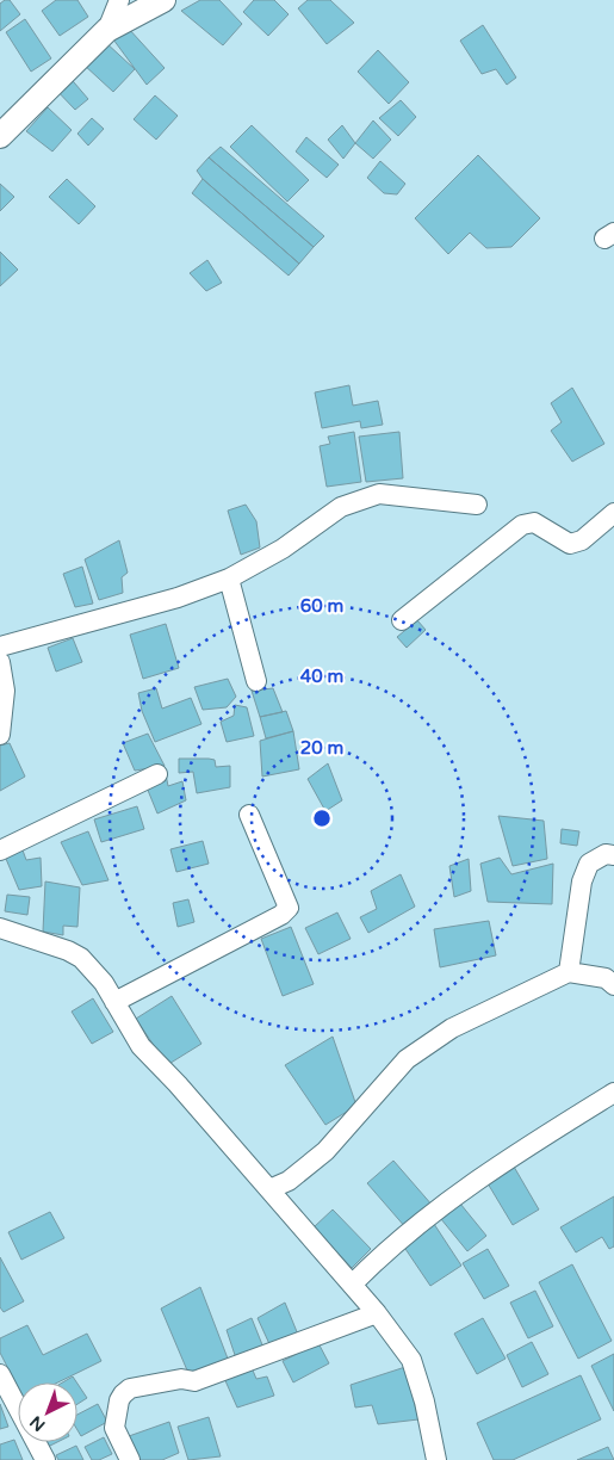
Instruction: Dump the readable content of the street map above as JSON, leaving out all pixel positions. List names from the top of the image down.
{
  "north": "bottom left",
  "rings": ["60 m", "40 m", "20 m"]
}
